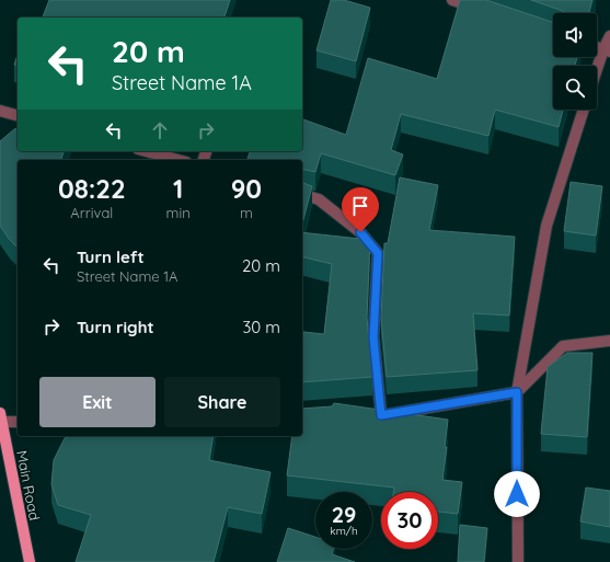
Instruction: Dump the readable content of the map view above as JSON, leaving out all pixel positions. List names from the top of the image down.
{
  "streets": {
    "main road": ["Main Road"]
  },
  "page": {
    "turn": ["20 m", "Street Name 1A"],
    "eta": [
      "08:22",
      "Arrival",
      "1",
      "min",
      "90",
      "m"
    ],
    "list": [
      {
        "name": "Turn left",
        "note": "Street Name 1A",
        "value": "20 m"
      },
      {
        "name": "Turn right",
        "value": "30 m"
      }
    ],
    "buttons": ["Exit", "Share"],
    "speed": "29 km/h",
    "limit": "30"
  }
}
